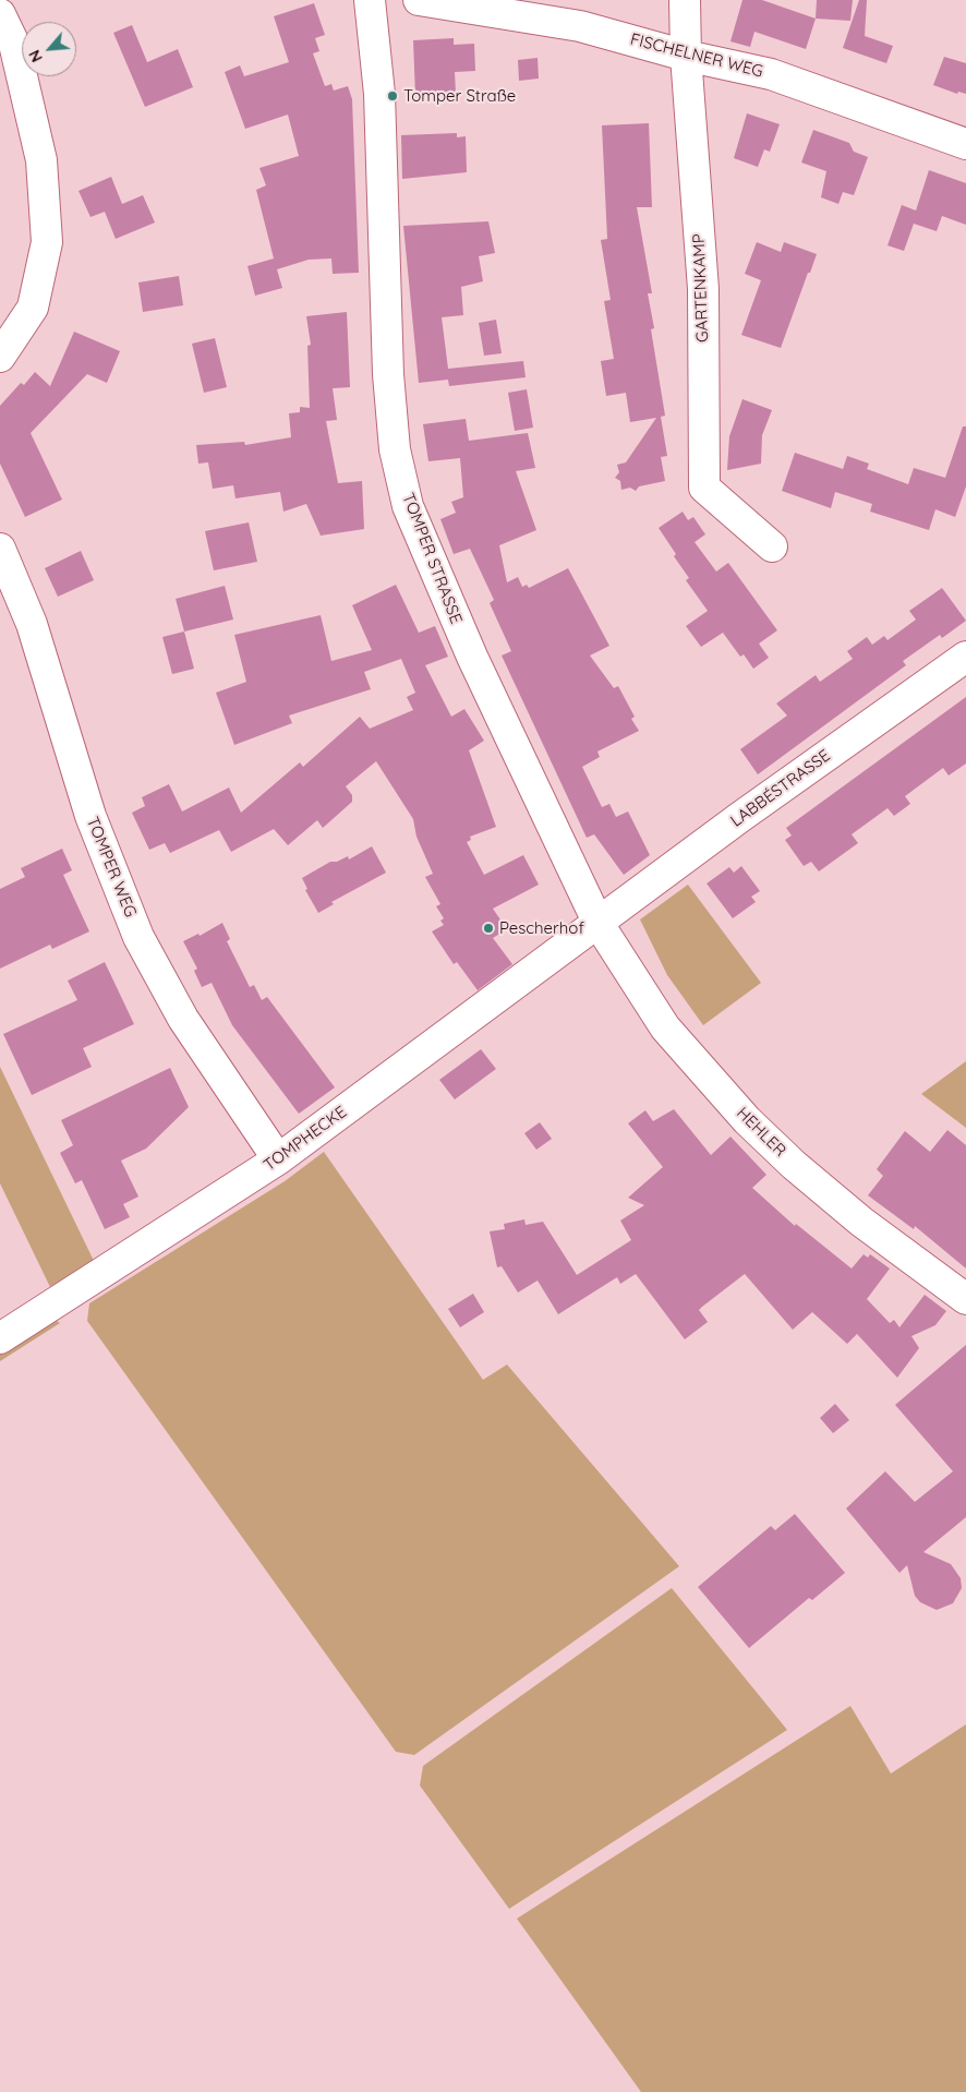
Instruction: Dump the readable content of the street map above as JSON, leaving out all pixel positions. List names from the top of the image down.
{
  "streets": {
    "street": [
      "FISCHELNER WEG",
      "GARTENKAMP",
      "TOMPER STRASSE",
      "LABBÉSTRASSE",
      "TOMPER WEG",
      "HEHLER",
      "TOMPHECKE"
    ]
  },
  "crossings": [
    ["FISCHELNER WEG", "GARTENKAMP"],
    ["TOMPER STRASSE", "LABBÉSTRASSE"],
    ["TOMPER STRASSE", "HEHLER"],
    ["TOMPER STRASSE", "TOMPHECKE"],
    ["LABBÉSTRASSE", "HEHLER"],
    ["LABBÉSTRASSE", "TOMPHECKE"],
    ["TOMPER WEG", "TOMPHECKE"],
    ["HEHLER", "TOMPHECKE"]
  ],
  "places": ["Tomper Straße", "Pescherhof"],
  "north": "bottom left"
}
